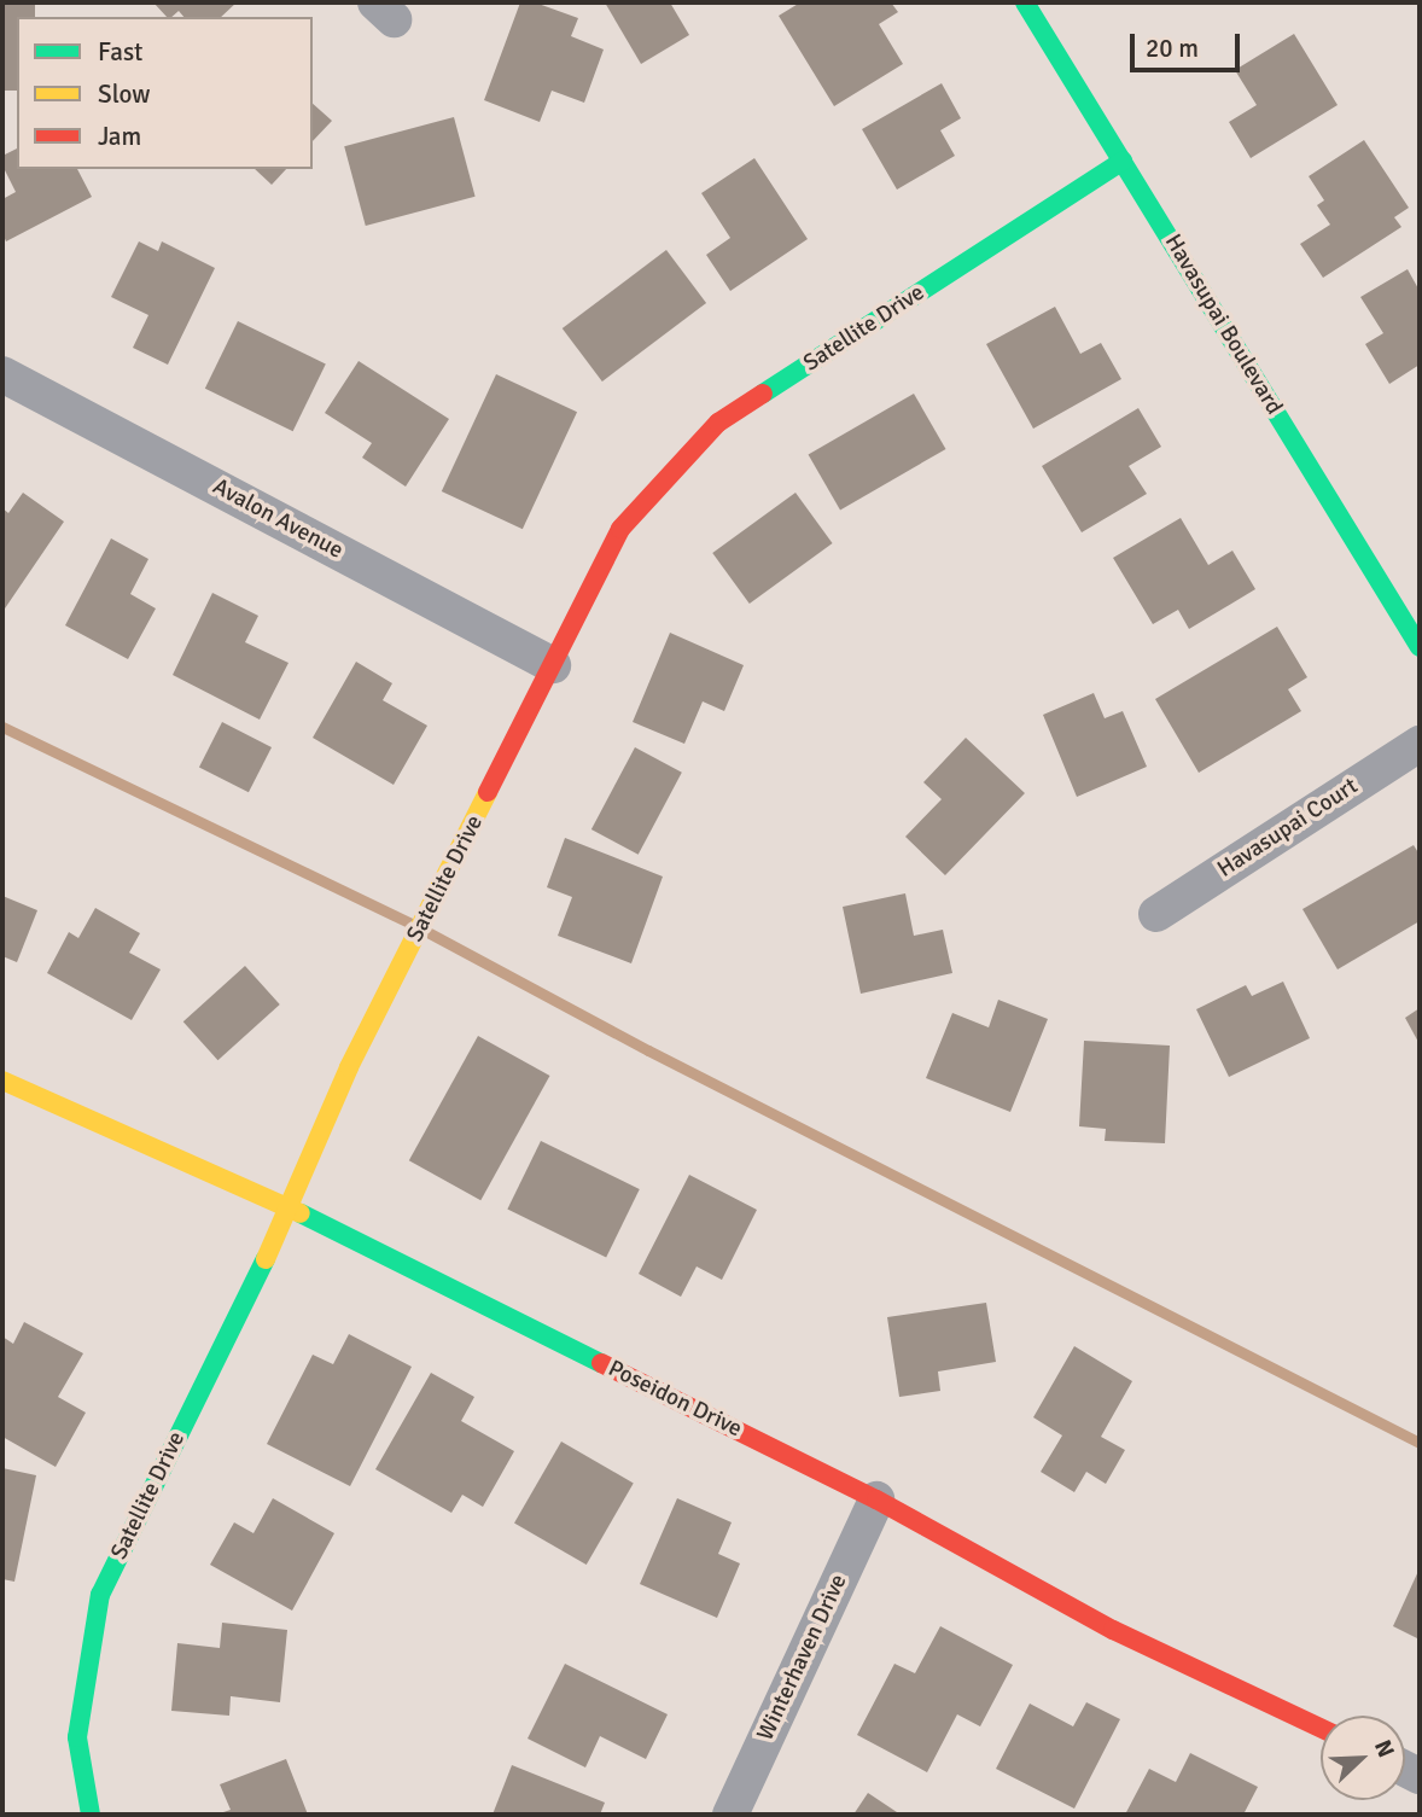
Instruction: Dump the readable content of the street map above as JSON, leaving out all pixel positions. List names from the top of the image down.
{
  "streets": {
    "street": [
      "Havasupai Boulevard",
      "Satellite Drive",
      "Avalon Avenue",
      "Havasupai Court",
      "Poseidon Drive",
      "Winterhaven Drive"
    ]
  },
  "crossings": [
    ["Havasupai Boulevard", "Satellite Drive"],
    ["Satellite Drive", "Avalon Avenue"],
    ["Satellite Drive", "Poseidon Drive"],
    ["Poseidon Drive", "Winterhaven Drive"]
  ],
  "legend": ["Fast", "Slow", "Jam"],
  "scale_bar": "20 m",
  "north": "top right"
}
